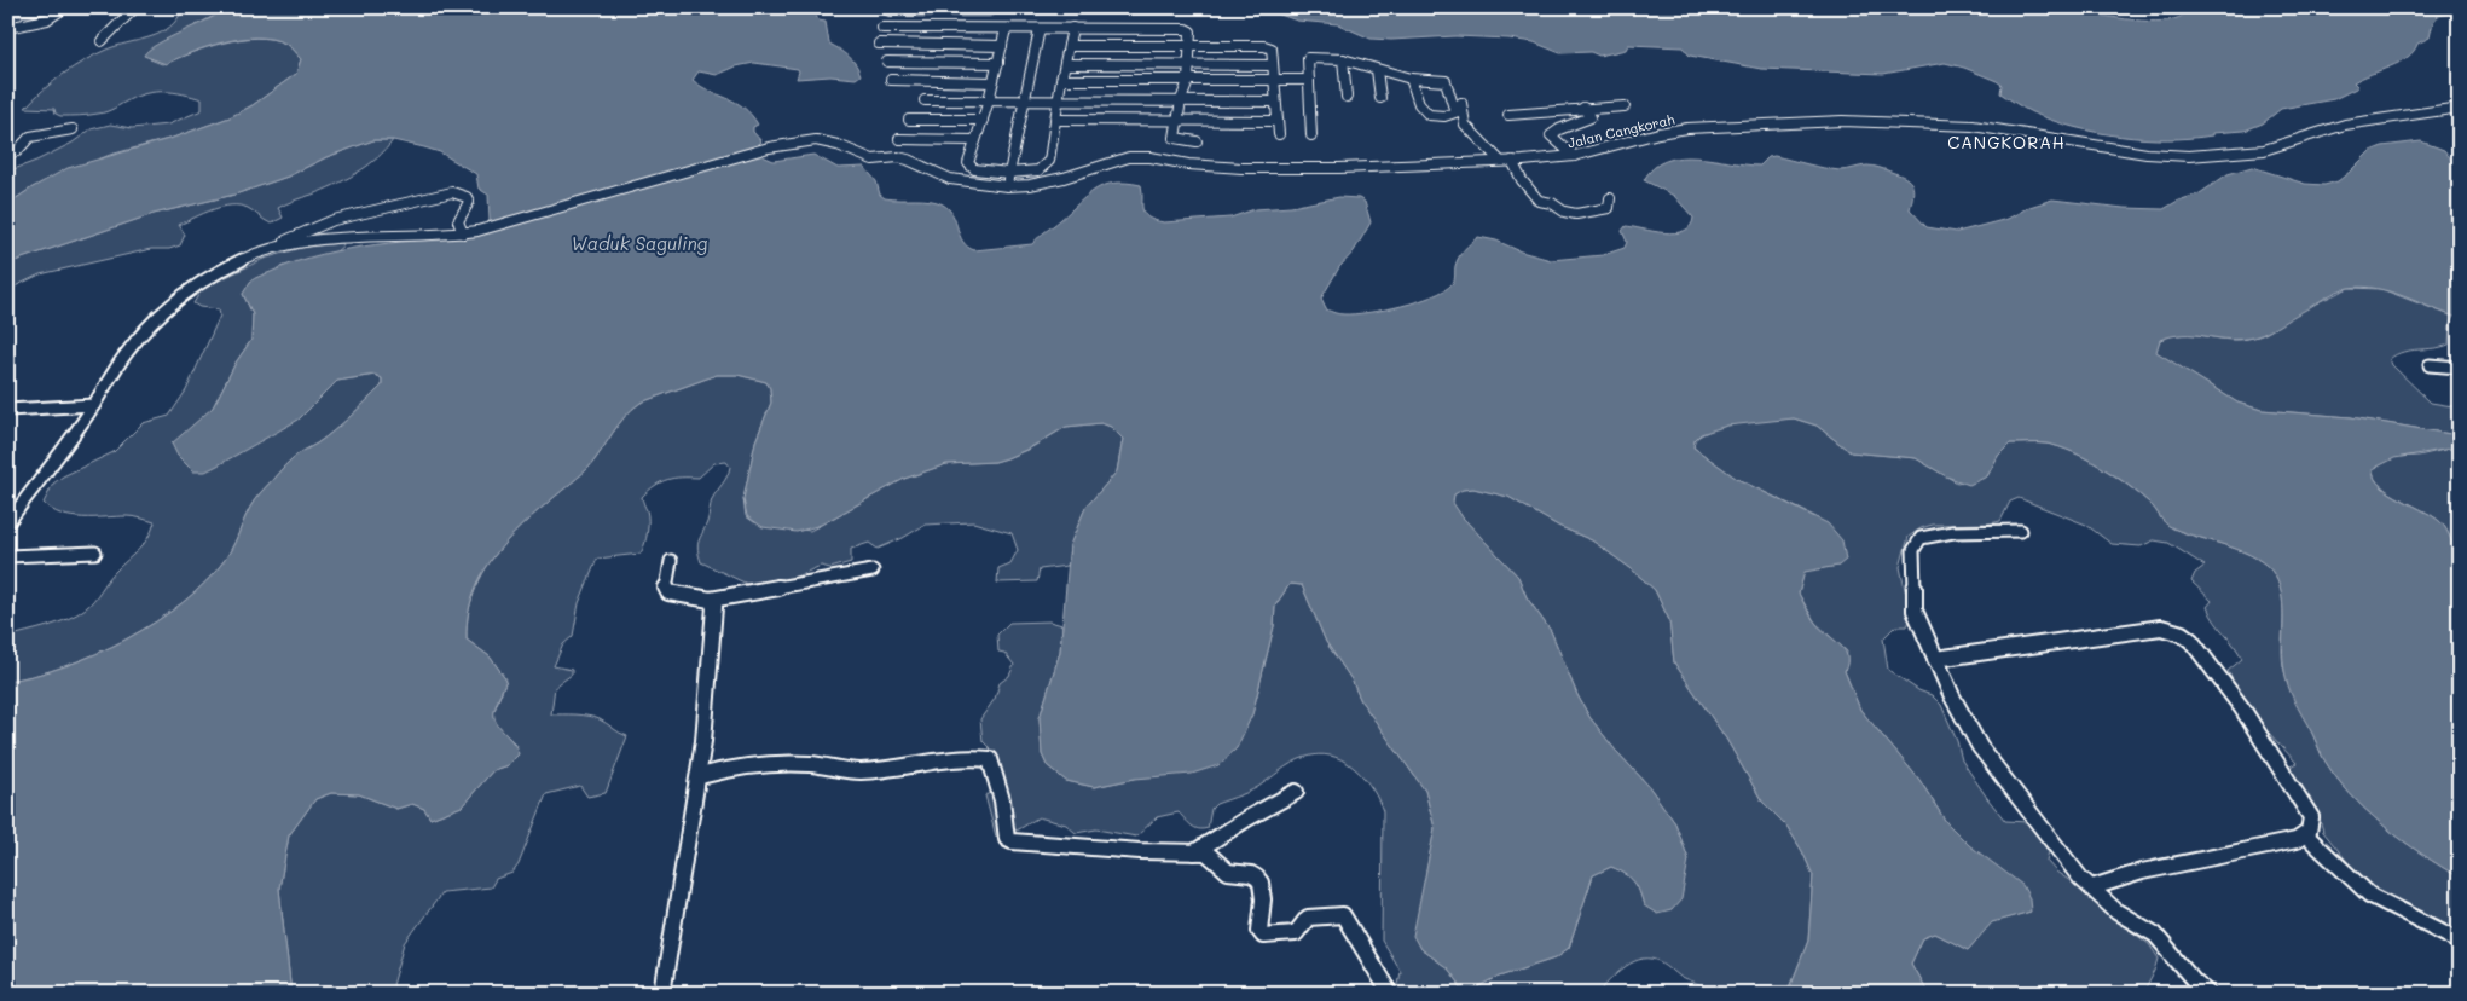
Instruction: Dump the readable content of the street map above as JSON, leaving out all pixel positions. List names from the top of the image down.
{
  "streets": {
    "street": ["Jalan Cangkorah"]
  },
  "districts": ["CANGKORAH"],
  "water": ["Waduk Saguling"]
}
